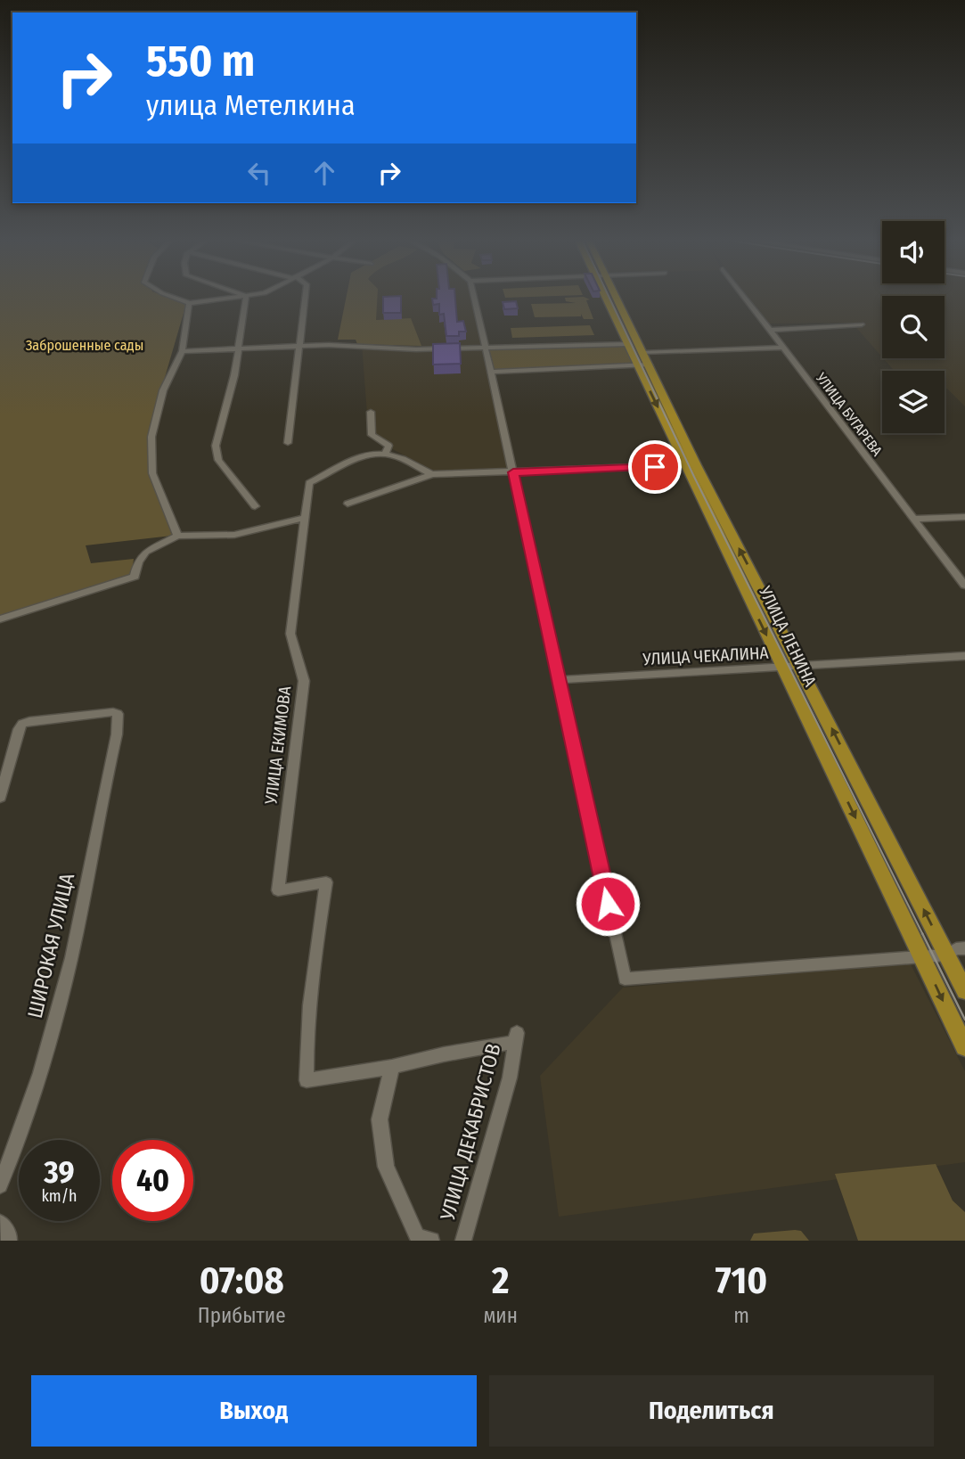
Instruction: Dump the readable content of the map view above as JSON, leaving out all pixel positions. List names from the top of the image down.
{
  "streets": {
    "main road": ["УЛИЦА ЛЕНИНА"],
    "street": [
      "УЛИЦА БУГАРЕВА",
      "УЛИЦА ЧЕКАЛИНА",
      "УЛИЦА ЕКИМОВА",
      "ШИРОКАЯ УЛИЦА",
      "УЛИЦА ДЕКАБРИСТОВ"
    ]
  },
  "crossings": [
    ["УЛИЦА ЛЕНИНА", "УЛИЦА ЧЕКАЛИНА"],
    ["УЛИЦА ЕКИМОВА", "УЛИЦА ДЕКАБРИСТОВ"]
  ],
  "parks": ["Заброшенные сады"],
  "page": {
    "turn": ["550 m", "улица Метелкина"],
    "speed": "39 km/h",
    "limit": "40",
    "eta": [
      "07:08",
      "Прибытие",
      "2",
      "мин",
      "710",
      "m"
    ],
    "buttons": ["Выход", "Поделиться"]
  }
}
